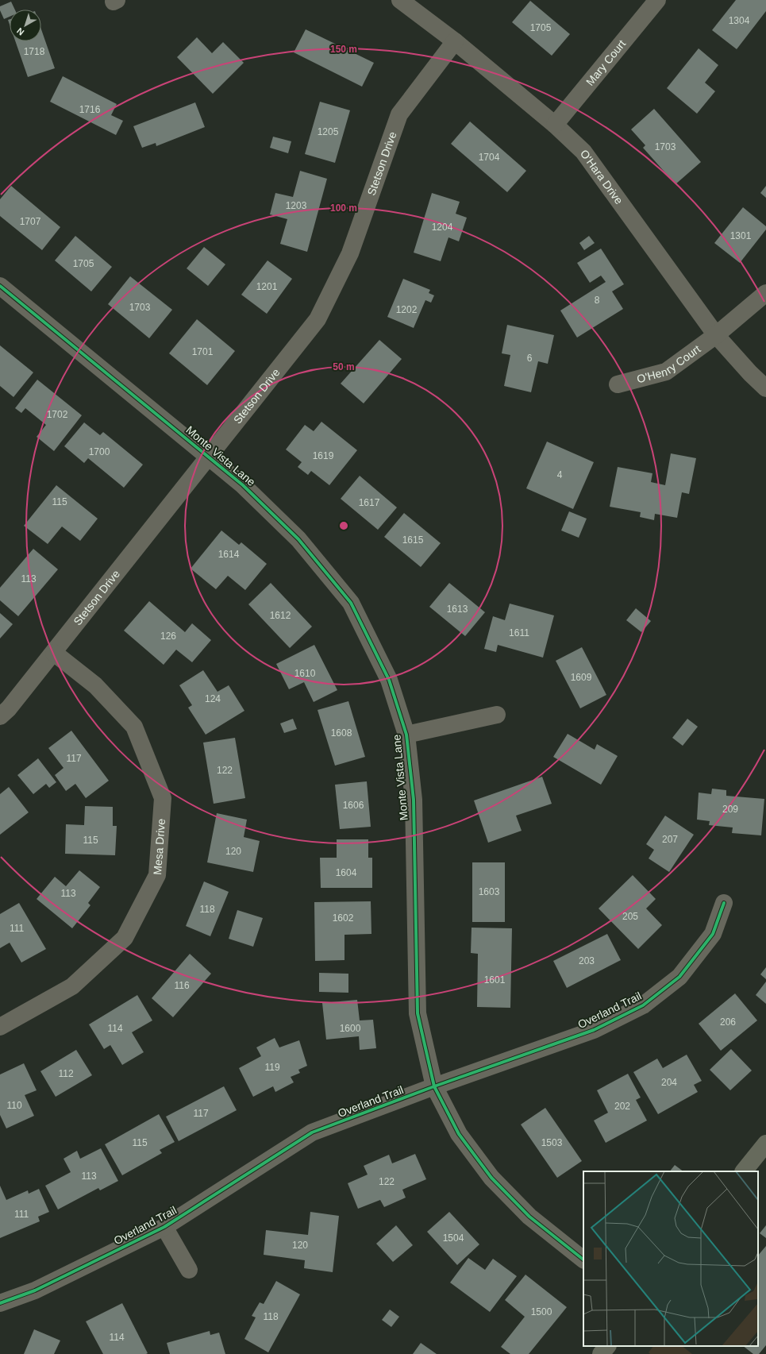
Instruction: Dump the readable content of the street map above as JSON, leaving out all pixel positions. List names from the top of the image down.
{
  "streets": {
    "street": [
      "Mary Court",
      "Stetson Drive",
      "O'Hara Drive",
      "O'Henry Court",
      "Monte Vista Lane",
      "Mesa Drive",
      "Overland Trail"
    ]
  },
  "crossings": [
    ["Mary Court", "O'Hara Drive"],
    ["Stetson Drive", "O'Hara Drive"],
    ["Stetson Drive", "Monte Vista Lane"],
    ["Stetson Drive", "Mesa Drive"],
    ["O'Hara Drive", "O'Henry Court"],
    ["Monte Vista Lane", "Overland Trail"]
  ],
  "house_numbers": [
    "1304",
    "1705",
    "1718",
    "1716",
    "1205",
    "1703",
    "1704",
    "1203",
    "1707",
    "1204",
    "1301",
    "1705",
    "1201",
    "8",
    "1703",
    "1202",
    "1701",
    "6",
    "1702",
    "1700",
    "1619",
    "4",
    "115",
    "1617",
    "1615",
    "1614",
    "113",
    "1613",
    "1612",
    "1611",
    "126",
    "1610",
    "1609",
    "124",
    "1608",
    "117",
    "122",
    "1606",
    "209",
    "207",
    "115",
    "120",
    "1604",
    "1603",
    "113",
    "118",
    "205",
    "1602",
    "111",
    "203",
    "1601",
    "116",
    "206",
    "114",
    "1600",
    "119",
    "112",
    "204",
    "110",
    "202",
    "117",
    "115",
    "1503",
    "113",
    "122",
    "111",
    "1504",
    "120",
    "1500",
    "118",
    "114"
  ],
  "north": "bottom left",
  "rings": ["150 m", "100 m", "50 m"]
}
